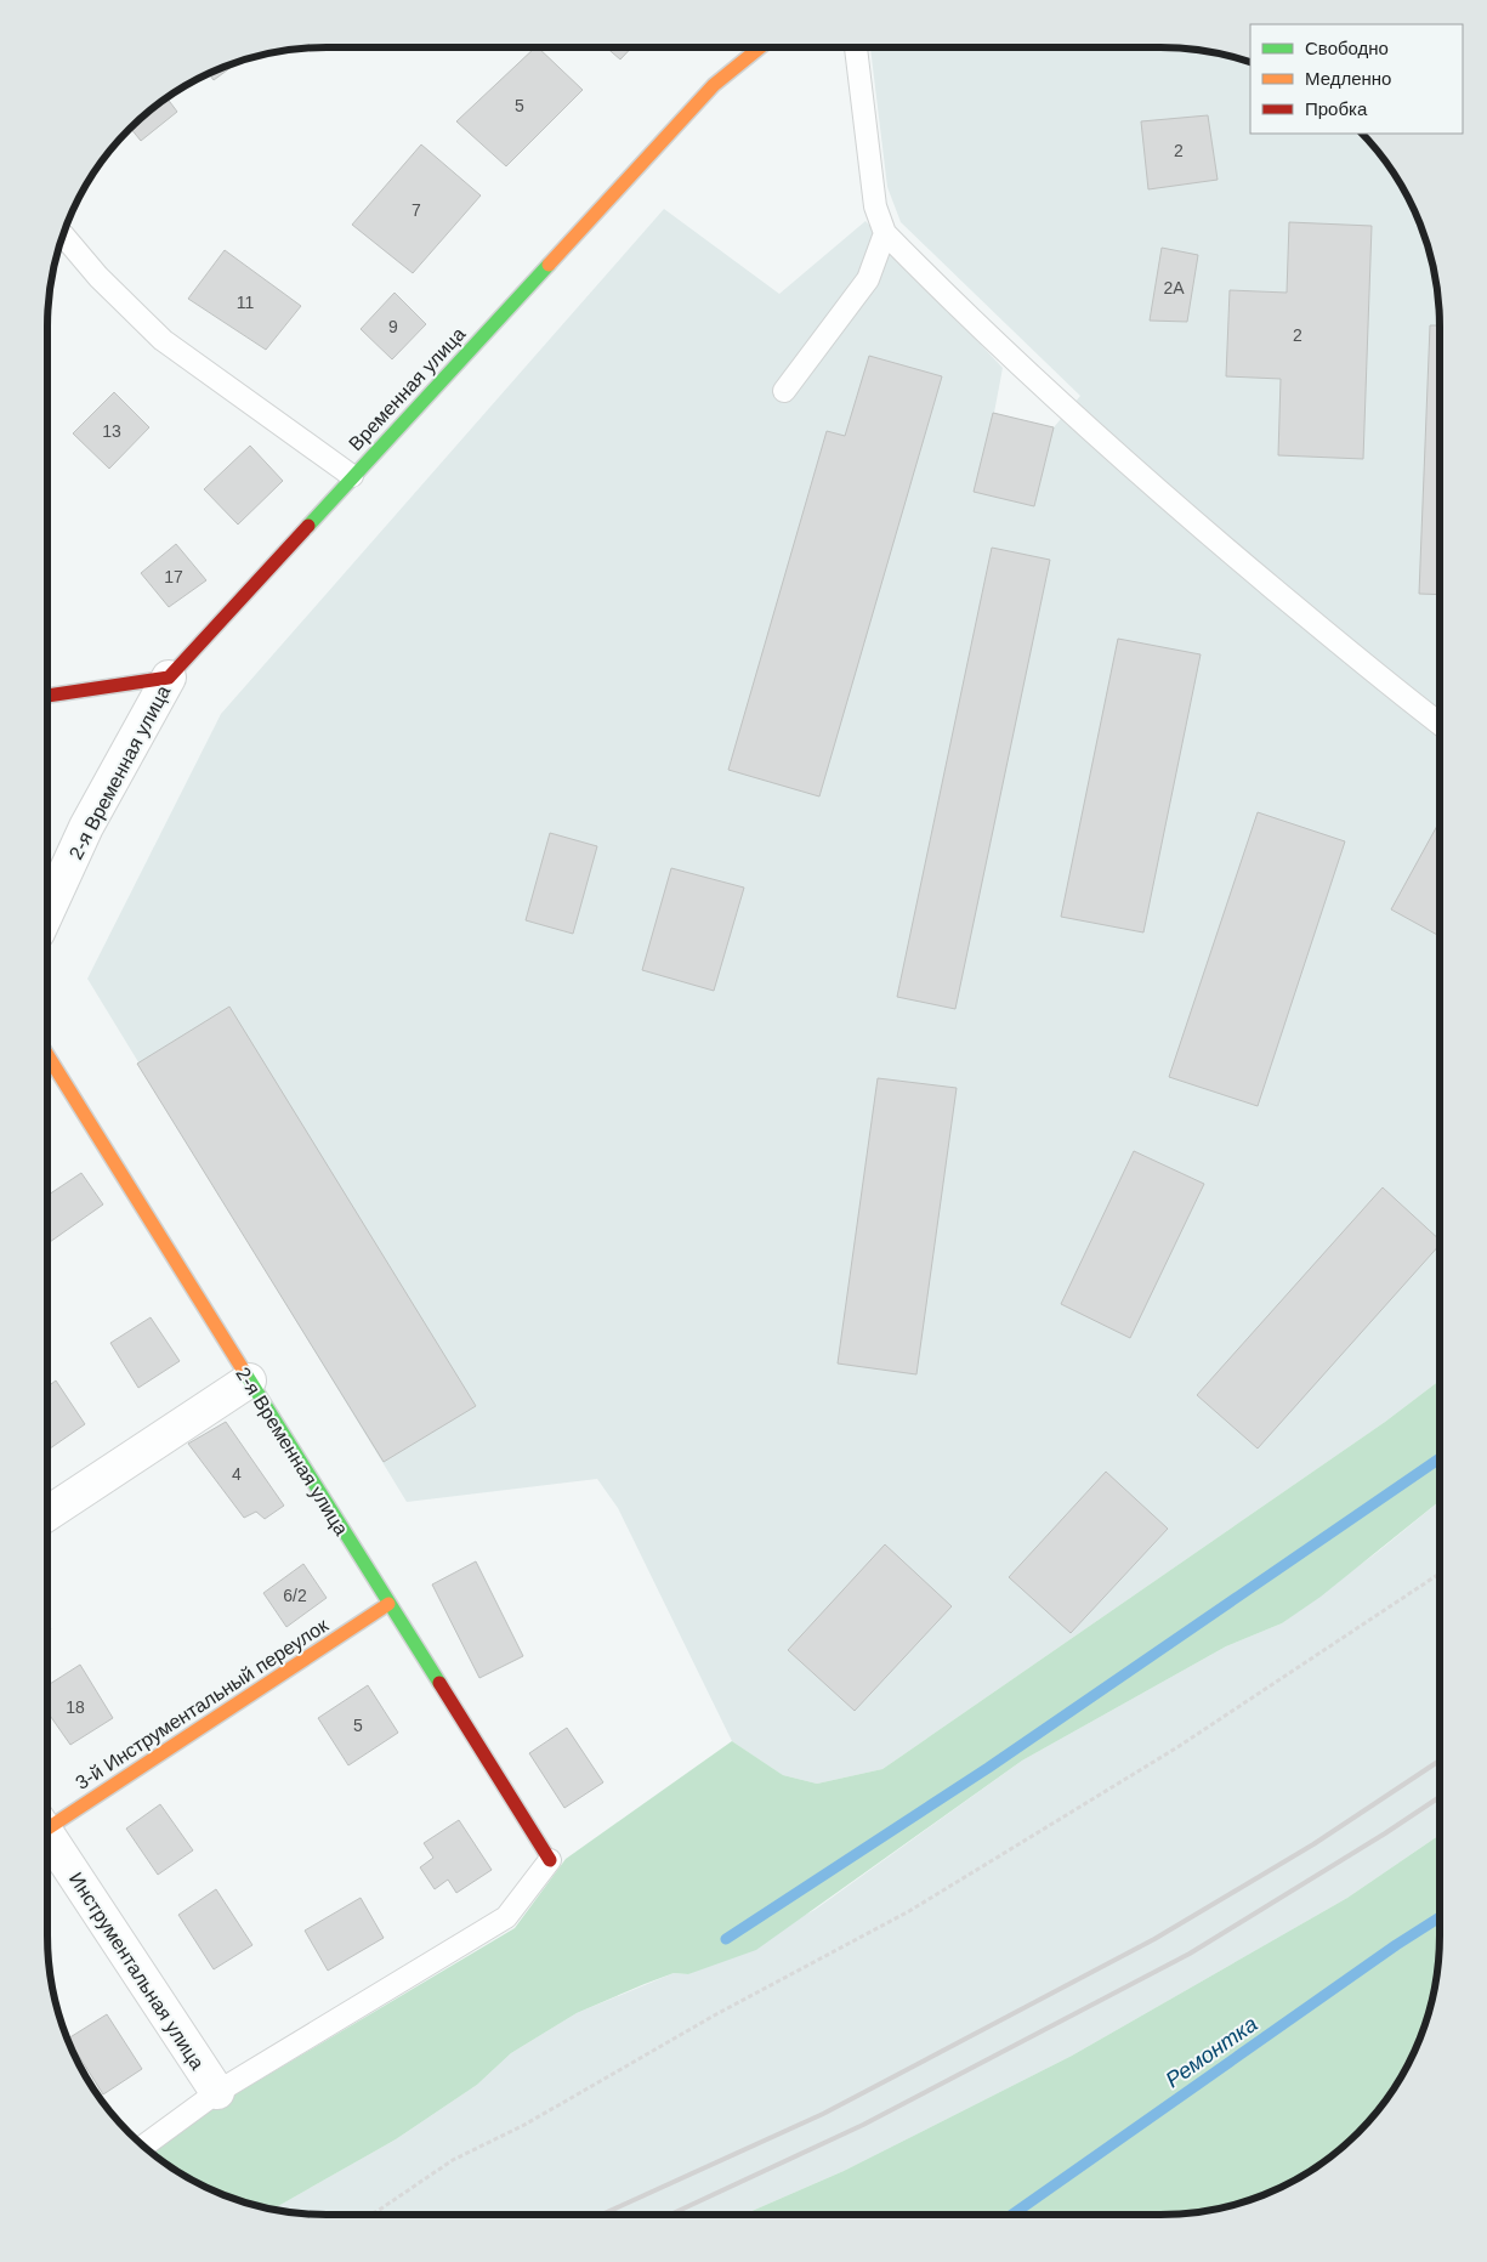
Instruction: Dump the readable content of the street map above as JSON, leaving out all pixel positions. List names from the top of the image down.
{
  "streets": {
    "street": [
      "Временная улица",
      "2-я Временная улица",
      "3-й Инструментальный переулок",
      "Инструментальная улица"
    ]
  },
  "crossings": [
    ["Временная улица", "2-я Временная улица"],
    ["2-я Временная улица", "3-й Инструментальный переулок"]
  ],
  "water": ["Ремонтка"],
  "house_numbers": [
    "5",
    "2",
    "7",
    "2А",
    "11",
    "9",
    "2",
    "13",
    "17",
    "4",
    "6/2",
    "18",
    "5"
  ],
  "legend": ["Свободно", "Медленно", "Пробка"]
}
